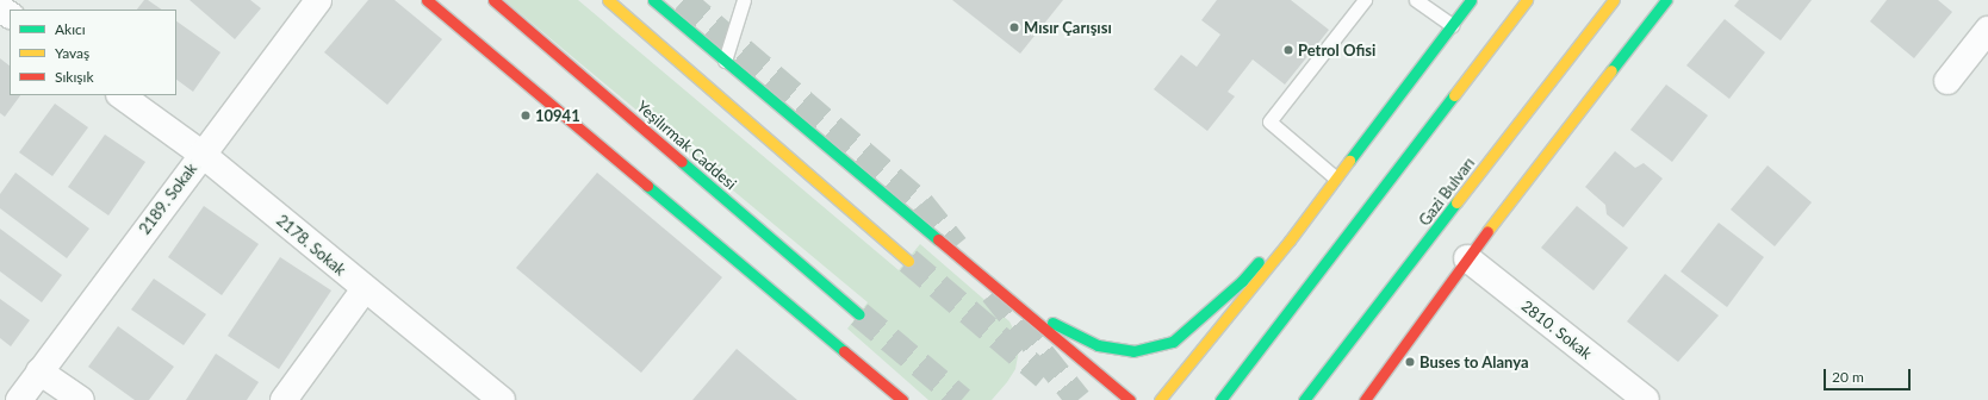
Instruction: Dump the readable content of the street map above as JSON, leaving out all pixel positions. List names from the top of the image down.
{
  "streets": {
    "main road": ["Yeşilırmak Caddesi", "Gazi Bulvarı"],
    "street": ["2189. Sokak", "2178. Sokak", "2810. Sokak"]
  },
  "crossings": [
    ["2189. Sokak", "2178. Sokak"]
  ],
  "places": [
    "Mısır Çarışısı",
    "Petrol Ofisi",
    "10941",
    "Buses to Alanya"
  ],
  "legend": ["Akıcı", "Yavaş", "Sıkışık"],
  "scale_bar": "20 m"
}
